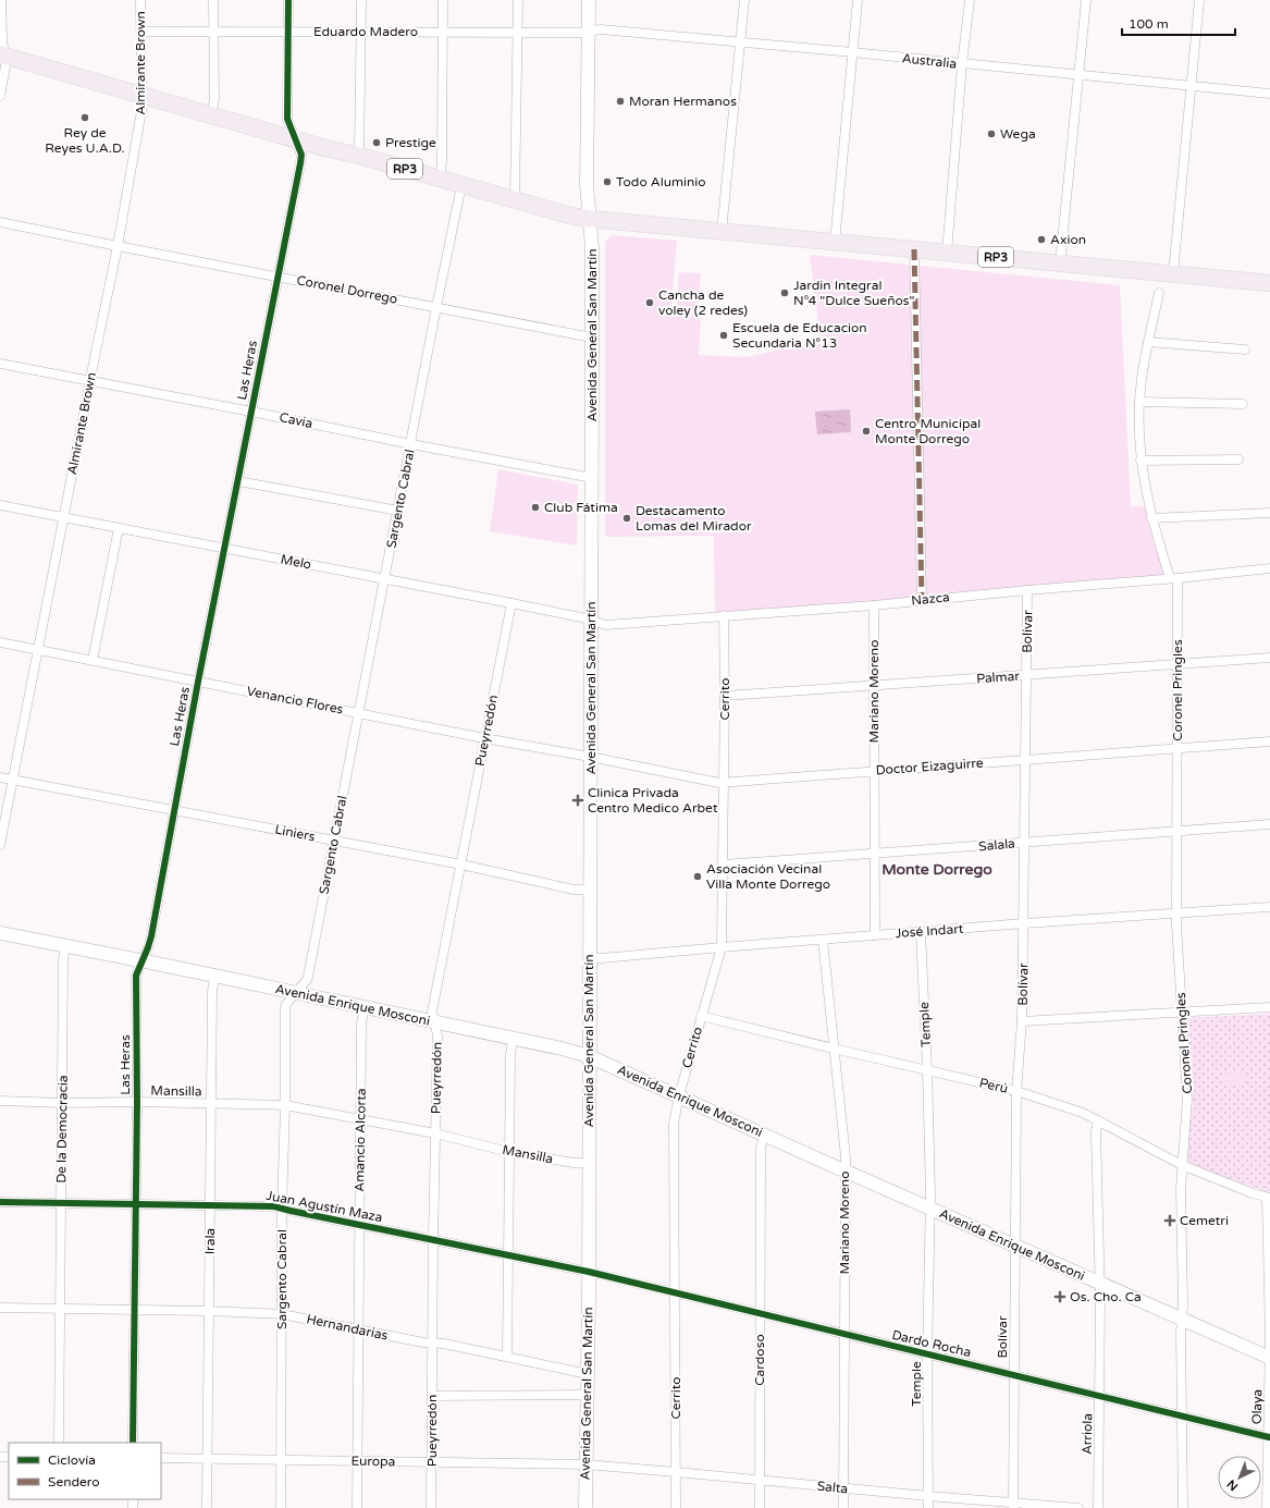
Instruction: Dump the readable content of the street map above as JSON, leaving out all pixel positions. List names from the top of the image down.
{
  "streets": {
    "highway": ["RP3"],
    "main road": ["Avenida General San Martín", "Avenida Enrique Mosconi"],
    "street": [
      "Eduardo Madero",
      "Australia",
      "Almirante Brown",
      "Coronel Dorrego",
      "Las Heras",
      "Cavia",
      "Sargento Cabral",
      "Melo",
      "Nazca",
      "Bolívar",
      "Palmar",
      "Coronel Pringles",
      "Mariano Moreno",
      "Cerrito",
      "Venancio Flores",
      "Pueyrredón",
      "Doctor Eizaguirre",
      "Liniers",
      "Salala",
      "José Indart",
      "Temple",
      "Perú",
      "Mansilla",
      "De la Democracia",
      "Amancio Alcorta",
      "Juan Agustín Maza",
      "Irala",
      "Hernandarias",
      "Dardo Rocha",
      "Cardoso",
      "Olaya",
      "Arriola",
      "Europa",
      "Salta"
    ]
  },
  "crossings": [
    ["Eduardo Madero", "Australia"],
    ["Eduardo Madero", "Almirante Brown"],
    ["Eduardo Madero", "Avenida General San Martín"],
    ["Eduardo Madero", "Las Heras"],
    ["Australia", "Avenida General San Martín"],
    ["Almirante Brown", "RP3"],
    ["Almirante Brown", "Coronel Dorrego"],
    ["Almirante Brown", "Cavia"],
    ["Almirante Brown", "Melo"],
    ["Almirante Brown", "Venancio Flores"],
    ["Almirante Brown", "Liniers"],
    ["RP3", "Avenida General San Martín"],
    ["RP3", "Las Heras"],
    ["RP3", "Sargento Cabral"],
    ["Coronel Dorrego", "Avenida General San Martín"],
    ["Coronel Dorrego", "Las Heras"],
    ["Coronel Dorrego", "Sargento Cabral"],
    ["Avenida General San Martín", "Cavia"],
    ["Avenida General San Martín", "Melo"],
    ["Avenida General San Martín", "Nazca"],
    ["Avenida General San Martín", "Venancio Flores"],
    ["Avenida General San Martín", "Doctor Eizaguirre"],
    ["Avenida General San Martín", "Liniers"],
    ["Avenida General San Martín", "José Indart"],
    ["Avenida General San Martín", "Avenida Enrique Mosconi"],
    ["Avenida General San Martín", "Mansilla"],
    ["Avenida General San Martín", "Juan Agustín Maza"],
    ["Avenida General San Martín", "Hernandarias"],
    ["Avenida General San Martín", "Dardo Rocha"],
    ["Avenida General San Martín", "Europa"],
    ["Avenida General San Martín", "Salta"],
    ["Las Heras", "Cavia"],
    ["Las Heras", "Melo"],
    ["Las Heras", "Venancio Flores"],
    ["Las Heras", "Liniers"],
    ["Las Heras", "Avenida Enrique Mosconi"],
    ["Las Heras", "Mansilla"],
    ["Las Heras", "Juan Agustín Maza"],
    ["Las Heras", "Hernandarias"],
    ["Cavia", "Sargento Cabral"],
    ["Sargento Cabral", "Melo"],
    ["Sargento Cabral", "Venancio Flores"],
    ["Sargento Cabral", "Liniers"],
    ["Sargento Cabral", "Avenida Enrique Mosconi"],
    ["Sargento Cabral", "Mansilla"],
    ["Sargento Cabral", "Juan Agustín Maza"],
    ["Sargento Cabral", "Hernandarias"],
    ["Sargento Cabral", "Europa"],
    ["Melo", "Nazca"],
    ["Melo", "Pueyrredón"],
    ["Nazca", "Bolívar"],
    ["Nazca", "Coronel Pringles"],
    ["Nazca", "Mariano Moreno"],
    ["Nazca", "Cerrito"],
    ["Bolívar", "Palmar"],
    ["Bolívar", "Doctor Eizaguirre"],
    ["Bolívar", "Salala"],
    ["Bolívar", "José Indart"],
    ["Bolívar", "Avenida Enrique Mosconi"],
    ["Bolívar", "Perú"],
    ["Bolívar", "Dardo Rocha"],
    ["Bolívar", "Salta"],
    ["Palmar", "Coronel Pringles"],
    ["Palmar", "Mariano Moreno"],
    ["Palmar", "Cerrito"],
    ["Coronel Pringles", "Doctor Eizaguirre"],
    ["Coronel Pringles", "Salala"],
    ["Coronel Pringles", "José Indart"],
    ["Coronel Pringles", "Avenida Enrique Mosconi"],
    ["Coronel Pringles", "Perú"],
    ["Coronel Pringles", "Dardo Rocha"],
    ["Mariano Moreno", "Doctor Eizaguirre"],
    ["Mariano Moreno", "Salala"],
    ["Mariano Moreno", "José Indart"],
    ["Mariano Moreno", "Avenida Enrique Mosconi"],
    ["Mariano Moreno", "Perú"],
    ["Mariano Moreno", "Dardo Rocha"],
    ["Mariano Moreno", "Salta"],
    ["Cerrito", "Doctor Eizaguirre"],
    ["Cerrito", "Salala"],
    ["Cerrito", "José Indart"],
    ["Cerrito", "Avenida Enrique Mosconi"],
    ["Cerrito", "Perú"],
    ["Cerrito", "Dardo Rocha"],
    ["Cerrito", "Salta"],
    ["Venancio Flores", "Pueyrredón"],
    ["Venancio Flores", "Doctor Eizaguirre"],
    ["Pueyrredón", "Liniers"],
    ["Pueyrredón", "Avenida Enrique Mosconi"],
    ["Pueyrredón", "Mansilla"],
    ["Pueyrredón", "Juan Agustín Maza"],
    ["Pueyrredón", "Hernandarias"],
    ["Pueyrredón", "Europa"],
    ["José Indart", "Temple"],
    ["Avenida Enrique Mosconi", "Temple"],
    ["Avenida Enrique Mosconi", "De la Democracia"],
    ["Avenida Enrique Mosconi", "Amancio Alcorta"],
    ["Avenida Enrique Mosconi", "Irala"],
    ["Avenida Enrique Mosconi", "Cardoso"],
    ["Avenida Enrique Mosconi", "Olaya"],
    ["Avenida Enrique Mosconi", "Arriola"],
    ["Temple", "Perú"],
    ["Temple", "Dardo Rocha"],
    ["Temple", "Salta"],
    ["Perú", "Olaya"],
    ["Perú", "Arriola"],
    ["Mansilla", "De la Democracia"],
    ["Mansilla", "Amancio Alcorta"],
    ["Mansilla", "Irala"],
    ["De la Democracia", "Juan Agustín Maza"],
    ["De la Democracia", "Hernandarias"],
    ["Amancio Alcorta", "Juan Agustín Maza"],
    ["Amancio Alcorta", "Hernandarias"],
    ["Amancio Alcorta", "Europa"],
    ["Juan Agustín Maza", "Irala"],
    ["Juan Agustín Maza", "Dardo Rocha"],
    ["Irala", "Hernandarias"],
    ["Irala", "Europa"],
    ["Dardo Rocha", "Cardoso"],
    ["Dardo Rocha", "Olaya"],
    ["Dardo Rocha", "Arriola"],
    ["Cardoso", "Salta"],
    ["Europa", "Salta"]
  ],
  "districts": ["Monte Dorrego"],
  "places": {
    "other": [
      "Moran Hermanos",
      "Rey de Reyes U.A.D.",
      "Wega",
      "Prestige",
      "Todo Aluminio",
      "Axion",
      "Jardin Integral N°4 \"Dulce Sueños\"",
      "Cancha de voley (2 redes)",
      "Escuela de Educacion Secundaria N°13",
      "Centro Municipal Monte Dorrego",
      "Club Fátima",
      "Destacamento Lomas del Mirador",
      "Asociación Vecinal Villa Monte Dorrego"
    ],
    "health": ["Clinica Privada Centro Medico Arbet", "Cemetri", "Os. Cho. Ca"]
  },
  "legend": ["Ciclovía", "Sendero"],
  "scale_bar": "100 m",
  "north": "bottom left"
}
